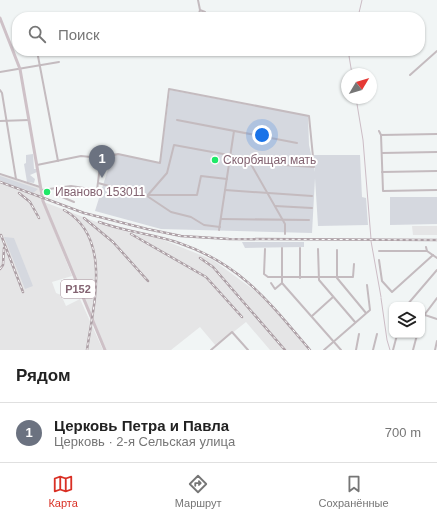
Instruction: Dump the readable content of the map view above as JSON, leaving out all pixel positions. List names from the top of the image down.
{
  "streets": {
    "main road": ["Р152"]
  },
  "places": ["Скорбящая мать", "Иваново 153011"],
  "north": "top right",
  "page": {
    "search": "Поиск",
    "pins": "1",
    "heading": "Рядом",
    "list": [
      {
        "mark": "1",
        "name": "Церковь Петра и Павла",
        "note": "Церковь · 2-я Сельская улица",
        "value": "700 m"
      }
    ],
    "nav": ["Карта", "Маршрут", "Сохранённые"]
  }
}
